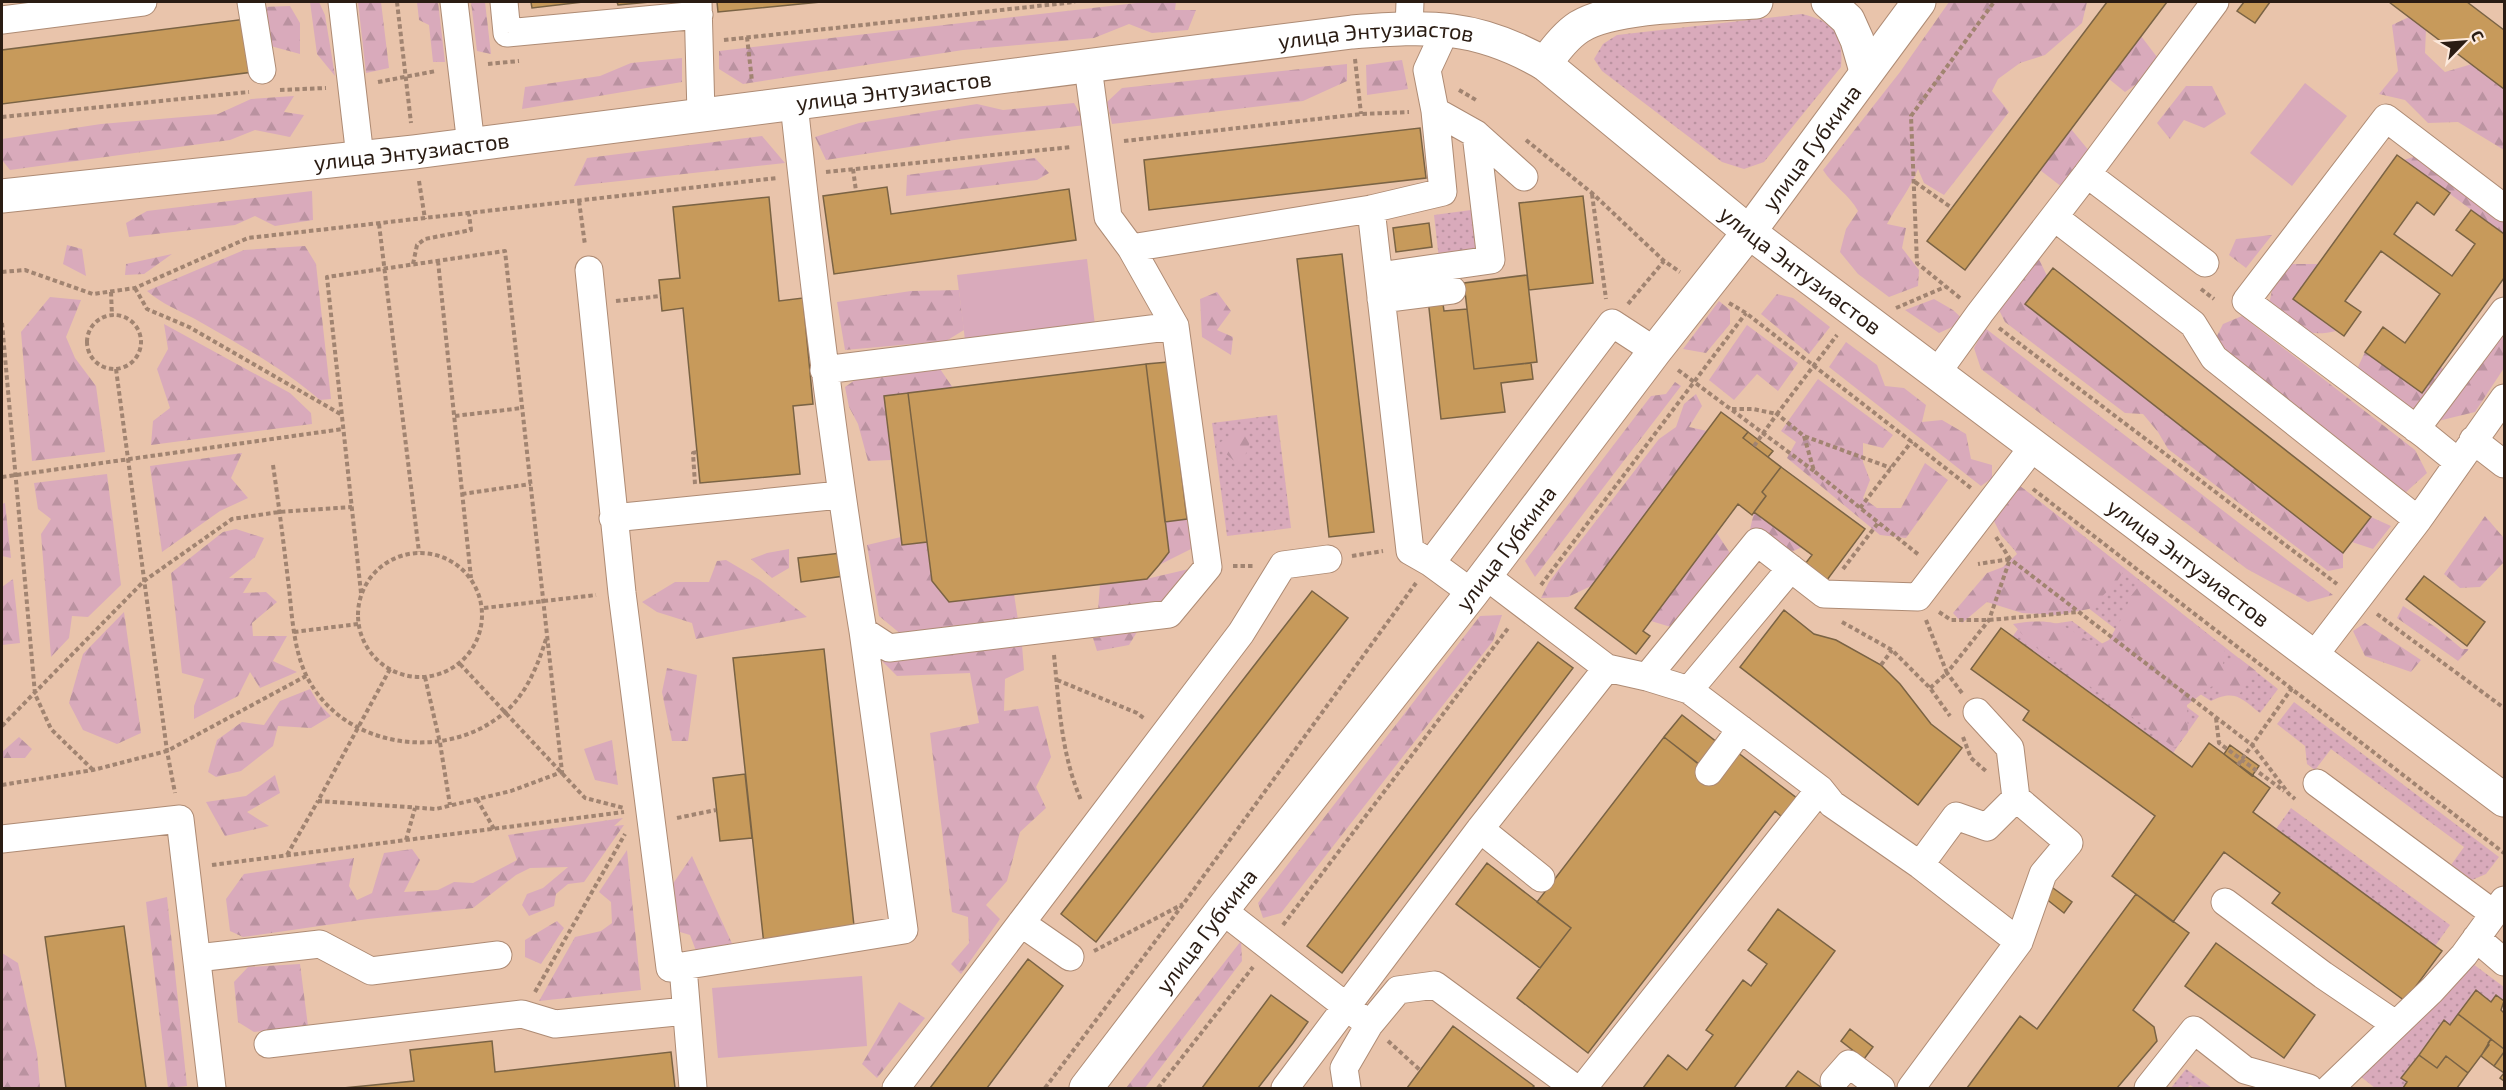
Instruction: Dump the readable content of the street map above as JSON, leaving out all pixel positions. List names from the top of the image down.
{
  "streets": {
    "main road": ["улица Энтузиастов", "улица Губкина"]
  },
  "crossings": [
    ["улица Энтузиастов", "улица Губкина"]
  ],
  "north": "top right"
}
